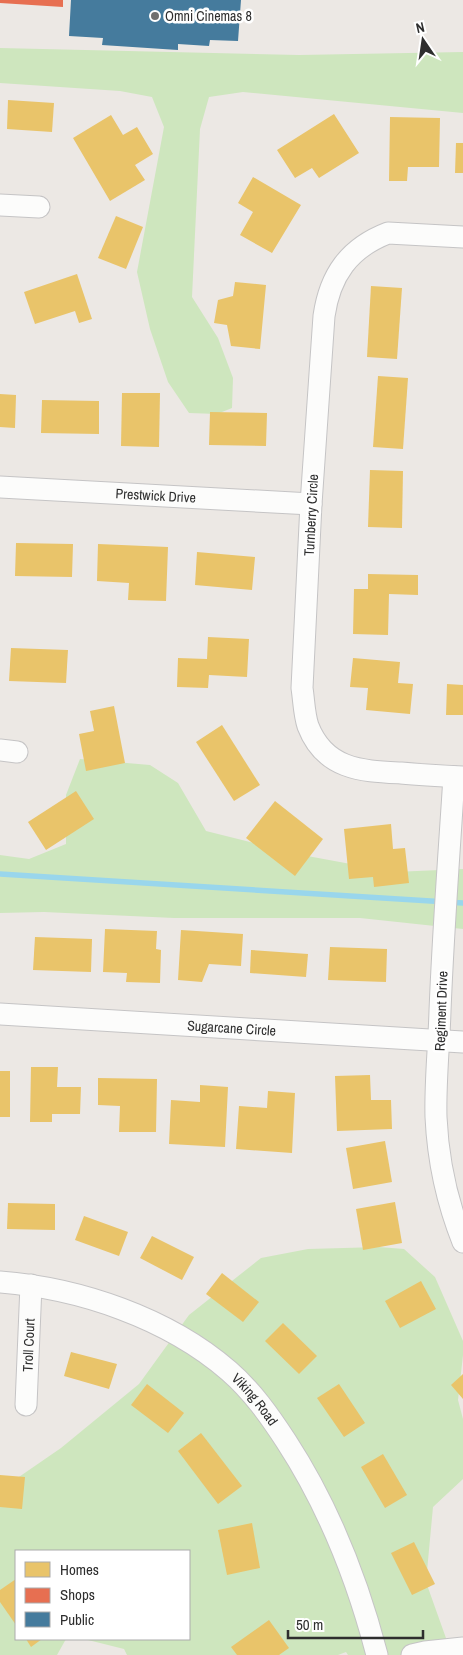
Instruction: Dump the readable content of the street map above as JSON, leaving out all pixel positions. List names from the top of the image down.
{
  "streets": {
    "street": [
      "Prestwick Drive",
      "Turnberry Circle",
      "Regiment Drive",
      "Sugarcane Circle",
      "Troll Court",
      "Viking Road"
    ]
  },
  "crossings": [
    ["Prestwick Drive", "Turnberry Circle"],
    ["Turnberry Circle", "Regiment Drive"],
    ["Regiment Drive", "Sugarcane Circle"],
    ["Troll Court", "Viking Road"]
  ],
  "places": ["Omni Cinemas 8"],
  "legend": ["Homes", "Shops", "Public"],
  "scale_bar": "50 m",
  "north": "top"
}
